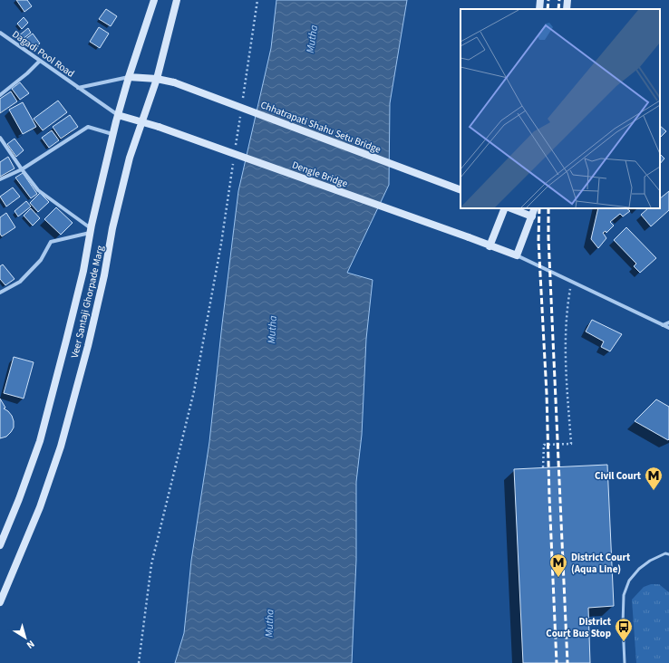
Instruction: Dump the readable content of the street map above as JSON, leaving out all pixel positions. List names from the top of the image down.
{
  "streets": {
    "main road": ["Chhatrapati Shahu Setu Bridge", "Dengle Bridge", "Veer Santaji Ghorpade Marg"],
    "street": ["Dagadi Pool Road"]
  },
  "crossings": [
    ["Dagadi Pool Road", "Chhatrapati Shahu Setu Bridge"],
    ["Dagadi Pool Road", "Dengle Bridge"],
    ["Dagadi Pool Road", "Veer Santaji Ghorpade Marg"],
    ["Chhatrapati Shahu Setu Bridge", "Veer Santaji Ghorpade Marg"],
    ["Dengle Bridge", "Veer Santaji Ghorpade Marg"]
  ],
  "water": ["Mutha"],
  "places": {
    "metro station": ["Civil Court", "District Court (Aqua Line)"],
    "bus stop": ["District Court Bus Stop"]
  },
  "north": "bottom right"
}
